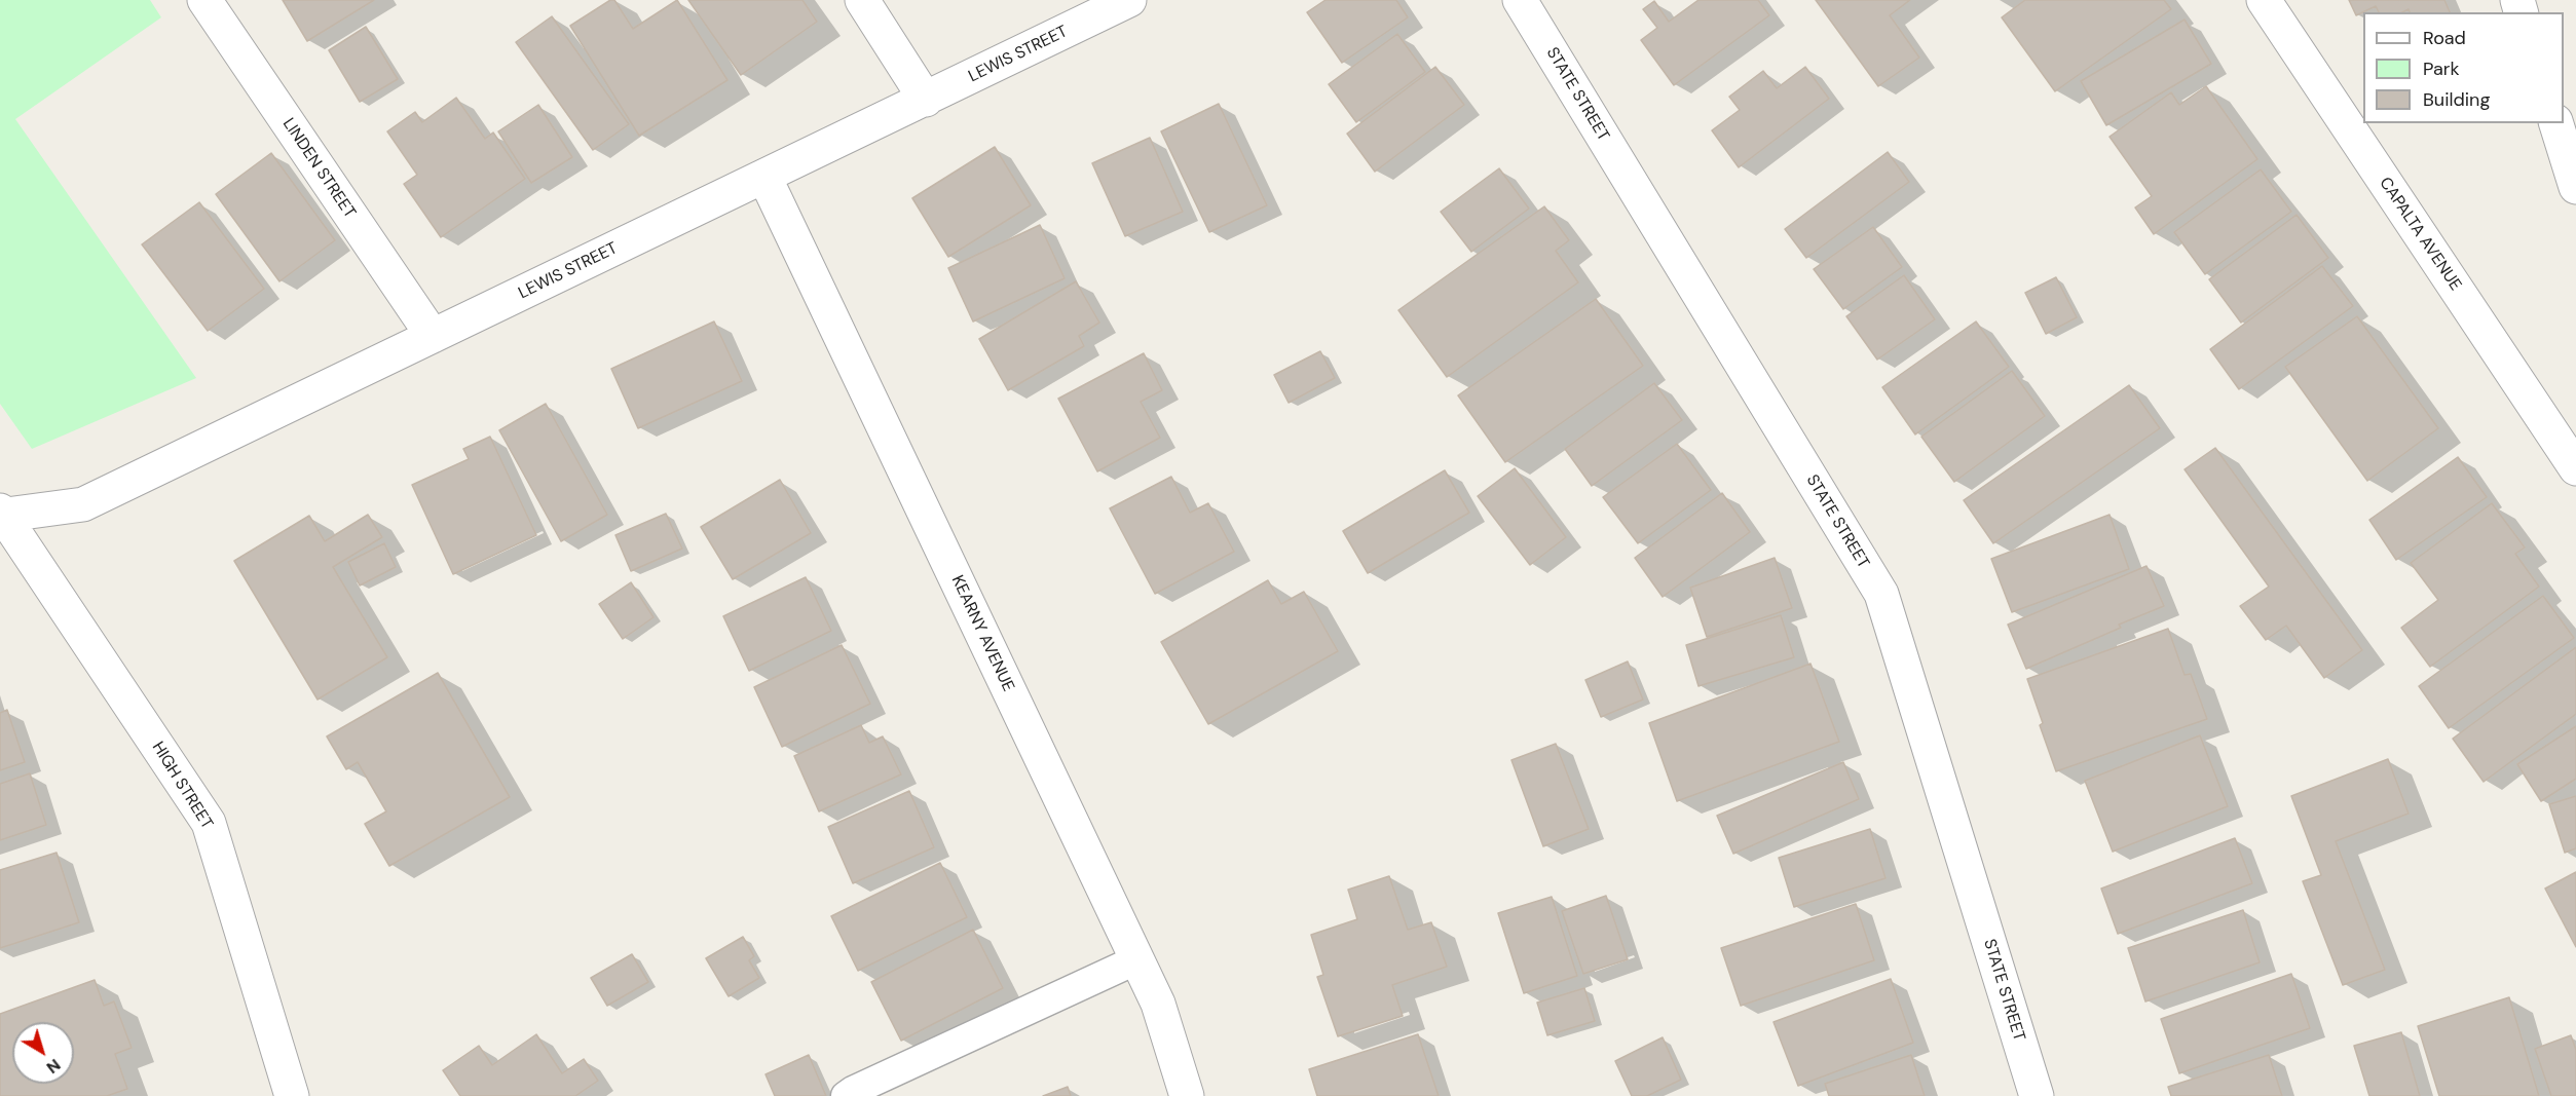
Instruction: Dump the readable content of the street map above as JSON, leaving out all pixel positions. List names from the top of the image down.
{
  "streets": {
    "street": [
      "LEWIS STREET",
      "STATE STREET",
      "LINDEN STREET",
      "CAPALTA AVENUE",
      "KEARNY AVENUE",
      "HIGH STREET"
    ]
  },
  "crossings": [
    ["LEWIS STREET", "LINDEN STREET"],
    ["LEWIS STREET", "KEARNY AVENUE"],
    ["LEWIS STREET", "HIGH STREET"]
  ],
  "legend": ["Road", "Park", "Building"],
  "north": "bottom right"
}
